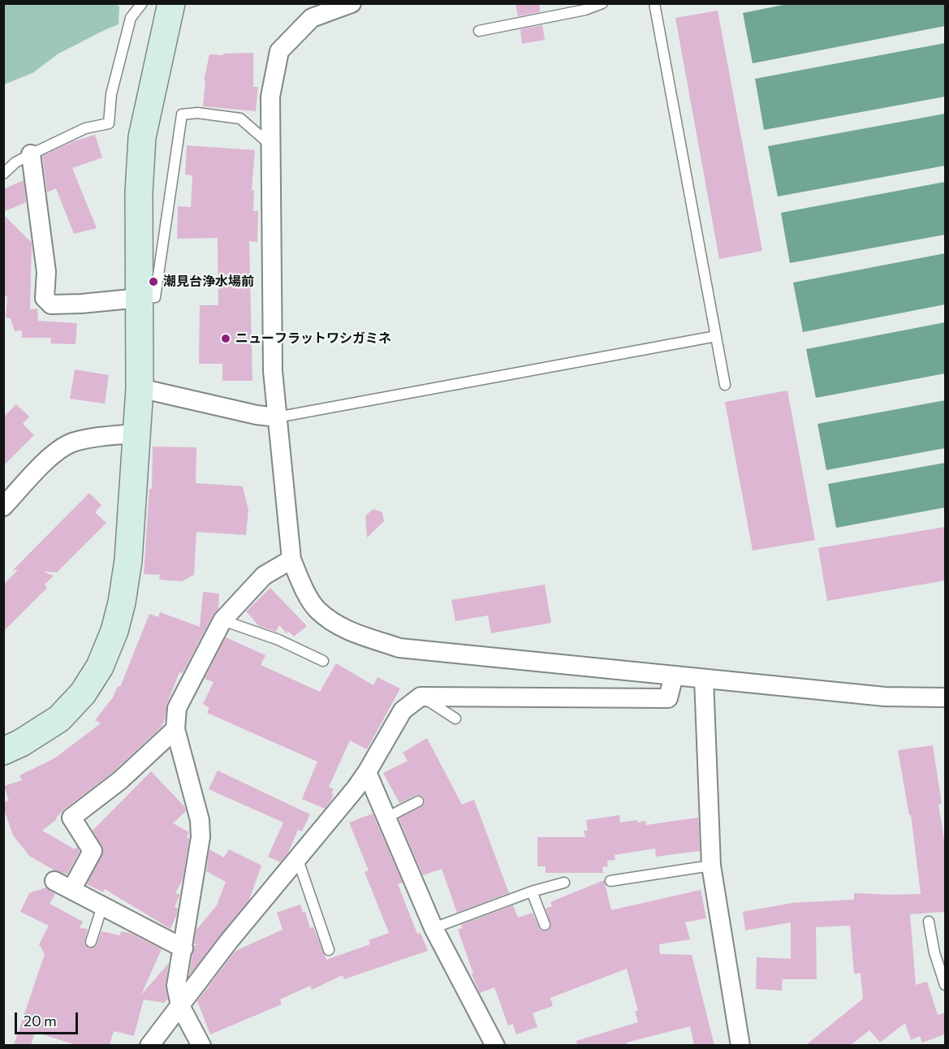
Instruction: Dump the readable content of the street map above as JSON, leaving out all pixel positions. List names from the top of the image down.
{
  "places": ["潮見台浄水場前", "ニューフラットワシガミネ"],
  "scale_bar": "20 m"
}
